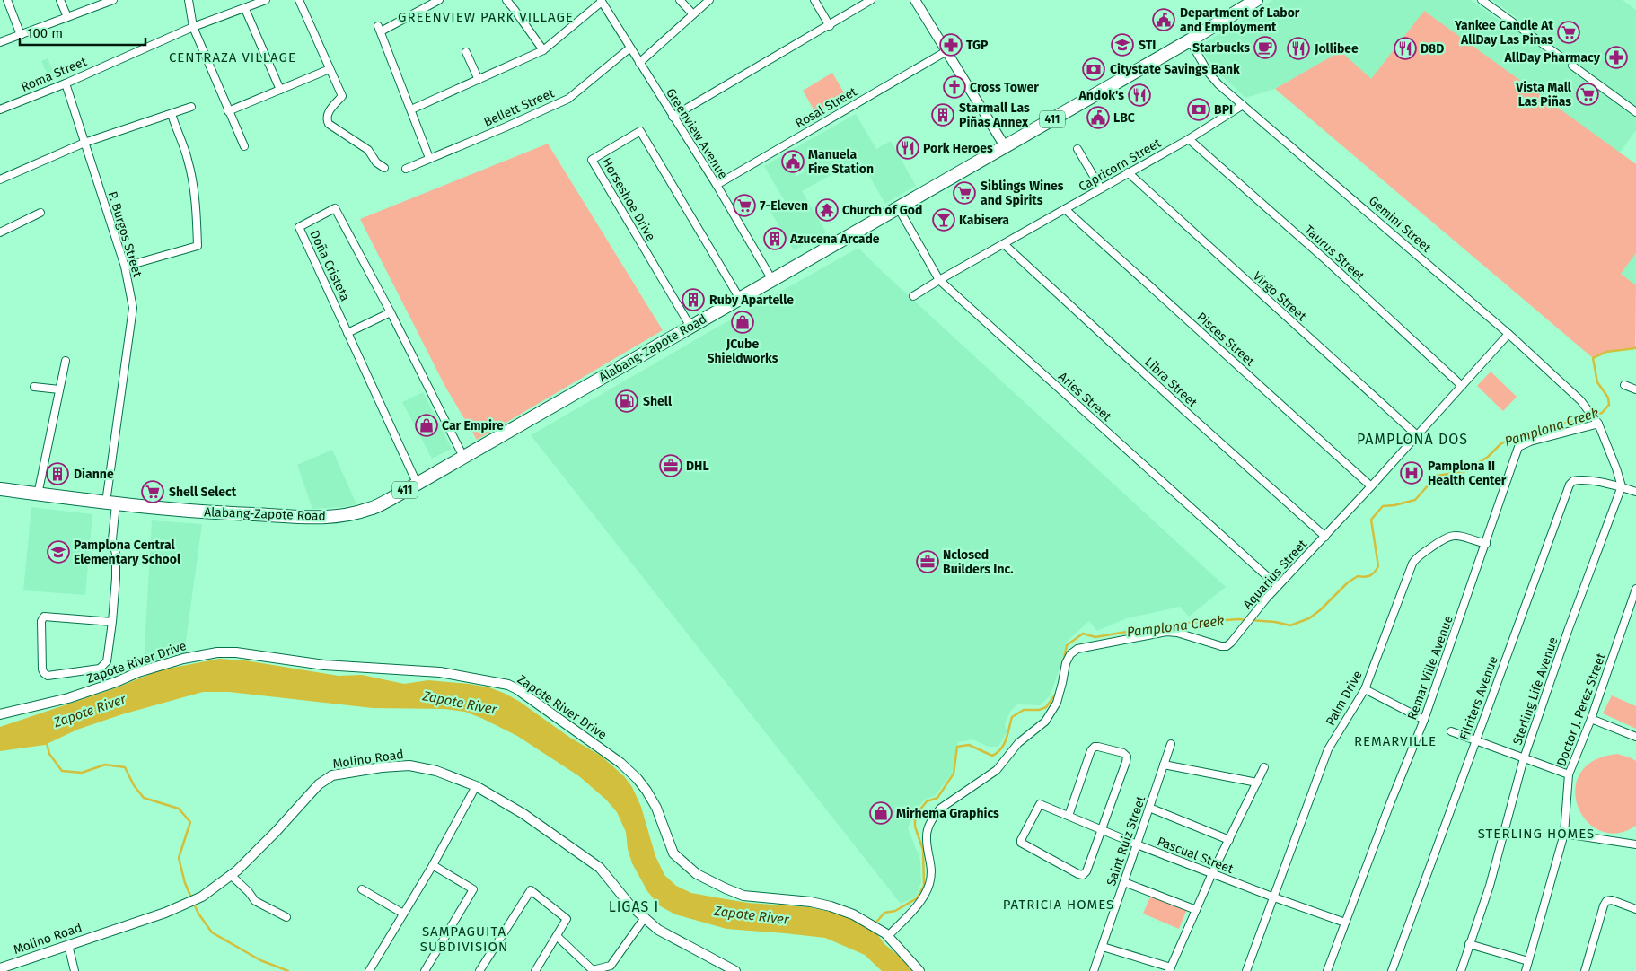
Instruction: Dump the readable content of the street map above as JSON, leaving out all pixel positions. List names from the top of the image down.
{
  "streets": {
    "highway": ["411", "Alabang-Zapote Road"],
    "main road": ["Zapote River Drive", "Molino Road"],
    "street": [
      "Roma Street",
      "Bellett Street",
      "Rosal Street",
      "Greenview Avenue",
      "Capricorn Street",
      "Horseshoe Drive",
      "Gemini Street",
      "P. Burgos Street",
      "Taurus Street",
      "Doña Cristeta",
      "Virgo Street",
      "Pisces Street",
      "Libra Street",
      "Aries Street",
      "Aquarius Street",
      "Remar Ville Avenue",
      "Sterling Life Avenue",
      "Palm Drive",
      "Filriters Avenue",
      "Doctor J. Perez Street",
      "Saint Ruiz Street",
      "Pascual Street"
    ]
  },
  "crossings": [
    ["Roma Street", "P. Burgos Street"],
    ["Bellett Street", "Greenview Avenue"],
    ["Rosal Street", "Greenview Avenue"],
    ["Greenview Avenue", "Alabang-Zapote Road"],
    ["Capricorn Street", "Gemini Street"],
    ["Capricorn Street", "Taurus Street"],
    ["Capricorn Street", "Virgo Street"],
    ["Capricorn Street", "Pisces Street"],
    ["Capricorn Street", "Libra Street"],
    ["Capricorn Street", "Aries Street"],
    ["Horseshoe Drive", "Alabang-Zapote Road"],
    ["Gemini Street", "Alabang-Zapote Road"],
    ["Gemini Street", "Aquarius Street"],
    ["Gemini Street", "Remar Ville Avenue"],
    ["P. Burgos Street", "Alabang-Zapote Road"],
    ["Taurus Street", "Aquarius Street"],
    ["Doña Cristeta", "Alabang-Zapote Road"],
    ["Virgo Street", "Aquarius Street"],
    ["Pisces Street", "Aquarius Street"],
    ["Alabang-Zapote Road", "Aries Street"],
    ["Libra Street", "Aquarius Street"],
    ["Aries Street", "Aquarius Street"],
    ["Aquarius Street", "Zapote River Drive"],
    ["Remar Ville Avenue", "Palm Drive"],
    ["Remar Ville Avenue", "Pascual Street"],
    ["Sterling Life Avenue", "Filriters Avenue"],
    ["Palm Drive", "Pascual Street"],
    ["Saint Ruiz Street", "Pascual Street"]
  ],
  "districts": [
    "GREENVIEW PARK VILLAGE",
    "CENTRAZA VILLAGE",
    "PAMPLONA DOS",
    "REMARVILLE",
    "STERLING HOMES",
    "PATRICIA HOMES",
    "LIGAS I",
    "SAMPAGUITA SUBDIVISION"
  ],
  "water": ["Pamplona Creek", "Zapote River"],
  "places": {
    "public building": ["Department of Labor and Employment", "LBC", "Manuela Fire Station"],
    "supermarket": [
      "Yankee Candle At AllDay Las Pinas",
      "Vista Mall Las Piñas",
      "Siblings Wines and Spirits",
      "7-Eleven",
      "Shell Select"
    ],
    "pharmacy": ["TGP", "AllDay Pharmacy"],
    "school or university": ["STI", "Pamplona Central Elementary School"],
    "cafe": ["Starbucks"],
    "restaurant": [
      "Jollibee",
      "D8D",
      "Andok's",
      "Pork Heroes"
    ],
    "bank": ["Citystate Savings Bank", "BPI"],
    "church": ["Cross Tower"],
    "building": [
      "Starmall Las Piñas Annex",
      "Azucena Arcade",
      "Ruby Apartelle",
      "Dianne"
    ],
    "temple": ["Church of God"],
    "bar": ["Kabisera"],
    "shop": ["JCube Shieldworks", "Car Empire", "Mirhema Graphics"],
    "fuel station": ["Shell"],
    "office": ["DHL", "Nclosed Builders Inc."],
    "hospital": ["Pamplona II Health Center"]
  },
  "scale_bar": "100 m"
}
